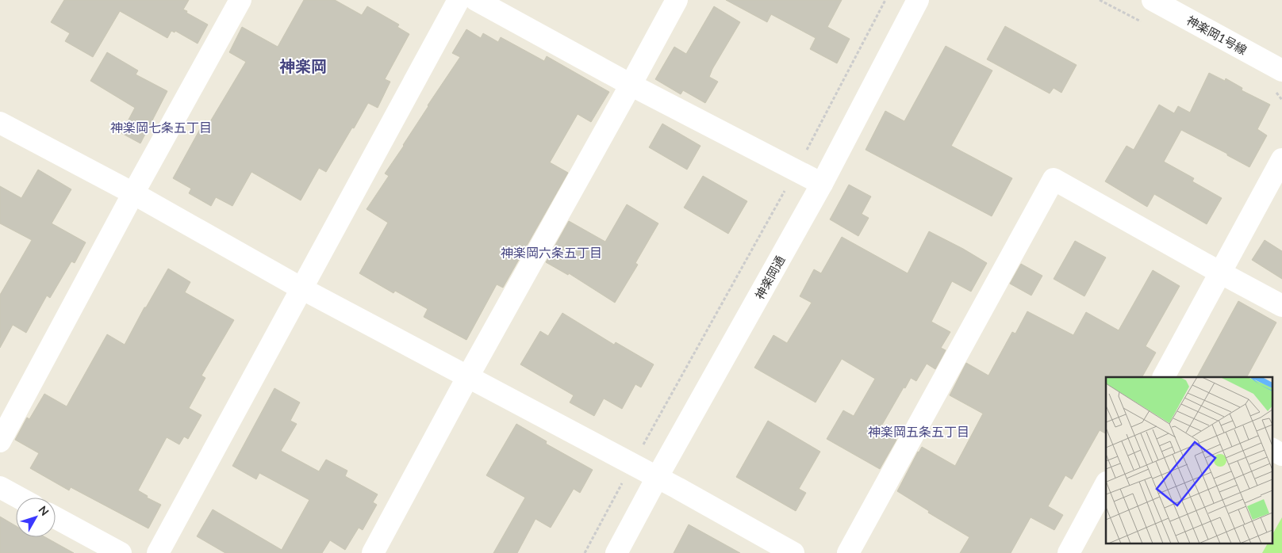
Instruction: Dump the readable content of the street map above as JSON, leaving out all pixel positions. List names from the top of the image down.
{
  "streets": {
    "street": ["神楽岡1号線", "神楽岡通"]
  },
  "districts": [
    "神楽岡",
    "神楽岡七条五丁目",
    "神楽岡六条五丁目",
    "神楽岡五条五丁目"
  ],
  "north": "top right"
}
